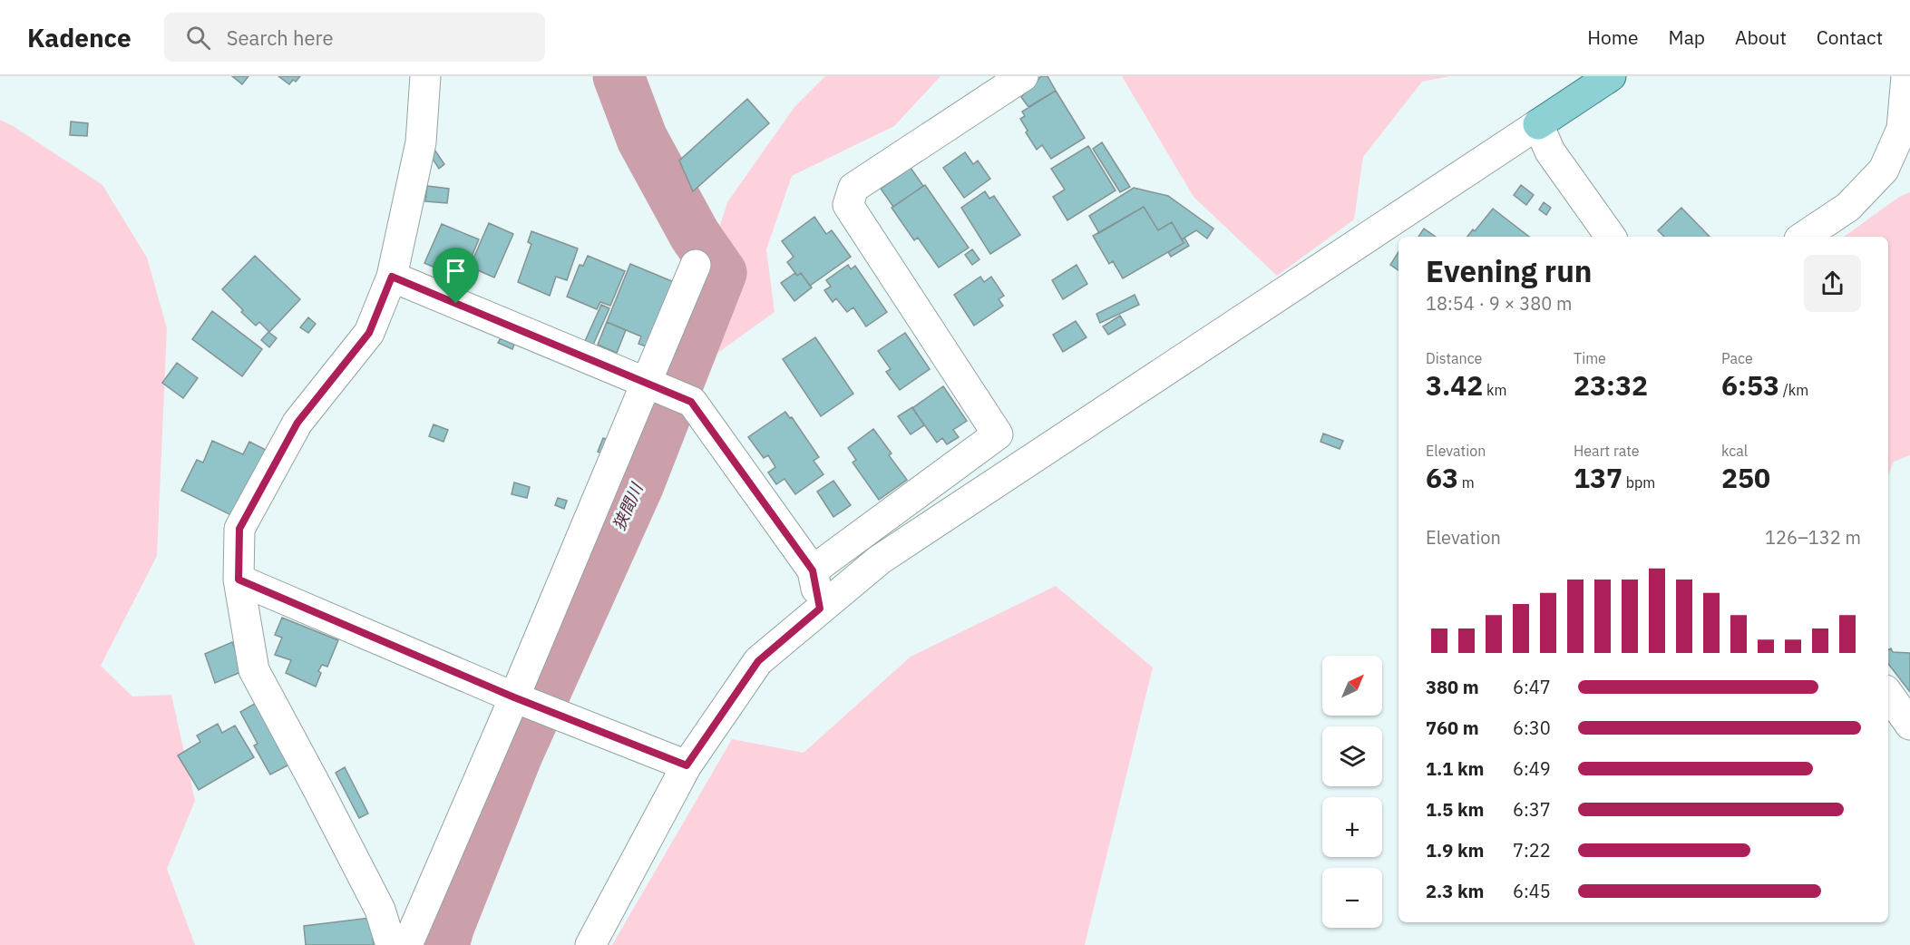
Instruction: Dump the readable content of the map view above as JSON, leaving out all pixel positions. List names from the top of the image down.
{
  "water": ["狭間川"],
  "north": "top right",
  "page": {
    "header": "Kadence",
    "search": "Search here",
    "nav": [
      "Home",
      "Map",
      "About",
      "Contact"
    ],
    "heading": ["Evening run", "18:54 · 9 × 380 m"],
    "stats": [
      ["Distance", "3.42 km"],
      ["Time", "23:32"],
      ["Pace", "6:53 /km"],
      ["Elevation", "63 m"],
      ["Heart rate", "137 bpm"],
      ["kcal", "250"]
    ],
    "chart": ["Elevation", "126–132 m"],
    "map_buttons": ["+", "−"],
    "list": [
      {
        "name": "380 m",
        "note": "6:47"
      },
      {
        "name": "760 m",
        "note": "6:30"
      },
      {
        "name": "1.1 km",
        "note": "6:49"
      },
      {
        "name": "1.5 km",
        "note": "6:37"
      },
      {
        "name": "1.9 km",
        "note": "7:22"
      },
      {
        "name": "2.3 km",
        "note": "6:45"
      }
    ]
  }
}
